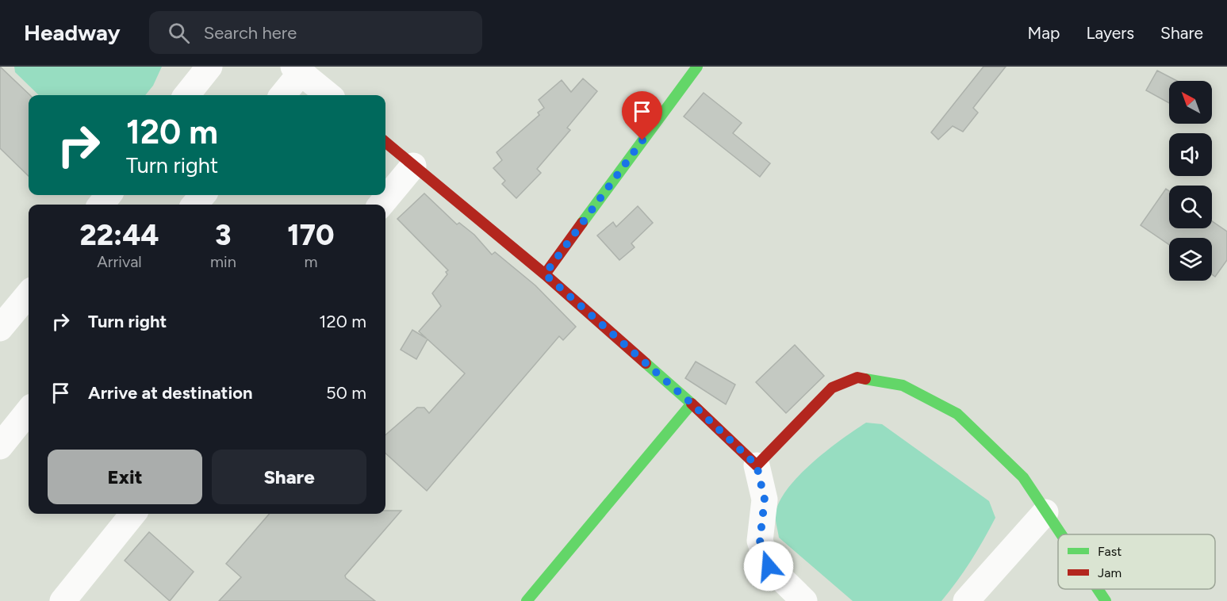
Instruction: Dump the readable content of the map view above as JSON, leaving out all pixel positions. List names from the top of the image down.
{
  "legend": ["Fast", "Jam"],
  "north": "top left",
  "page": {
    "header": "Headway",
    "search": "Search here",
    "nav": ["Map", "Layers", "Share"],
    "turn": ["120 m", "Turn right"],
    "eta": [
      "22:44",
      "Arrival",
      "3",
      "min",
      "170",
      "m"
    ],
    "list": [
      {
        "name": "Turn right",
        "value": "120 m"
      },
      {
        "name": "Arrive at destination",
        "value": "50 m"
      }
    ],
    "buttons": ["Exit", "Share"]
  }
}
